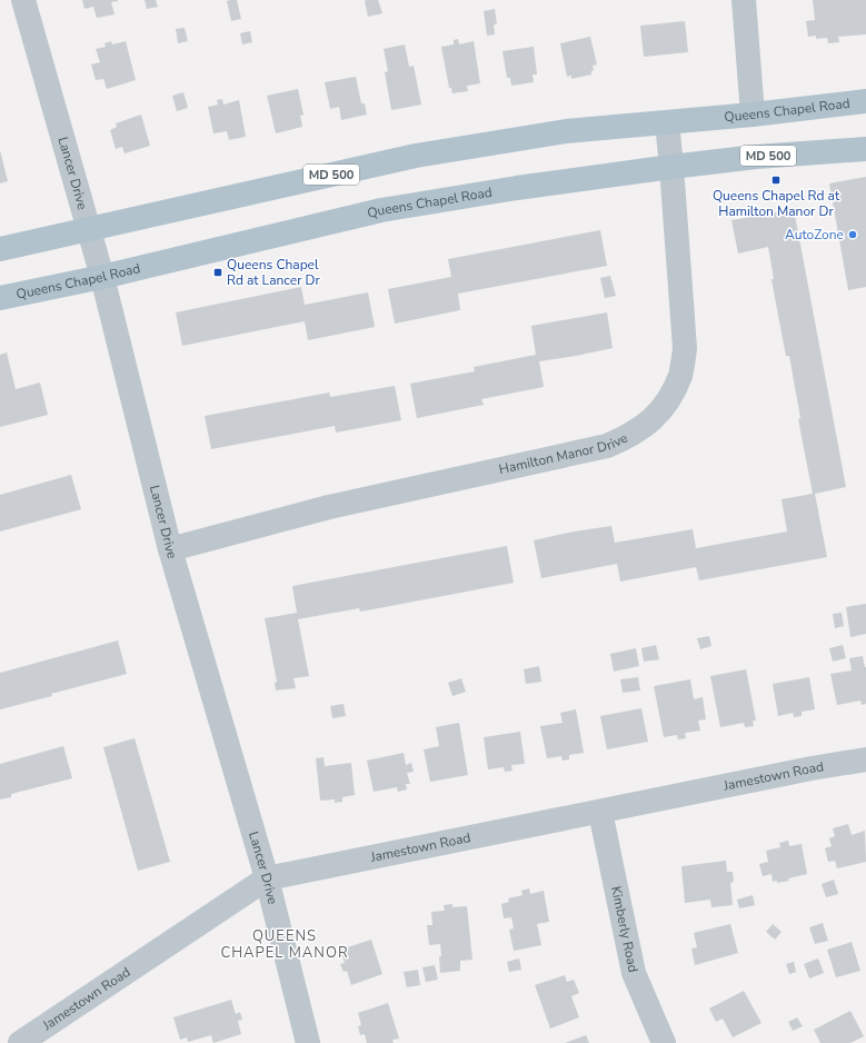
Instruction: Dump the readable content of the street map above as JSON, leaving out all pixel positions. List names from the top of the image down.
{
  "streets": {
    "main road": ["Queens Chapel Road", "MD 500"],
    "street": [
      "Lancer Drive",
      "Hamilton Manor Drive",
      "Jamestown Road",
      "Kimberly Road"
    ]
  },
  "crossings": [
    ["Queens Chapel Road", "Lancer Drive"],
    ["Queens Chapel Road", "Hamilton Manor Drive"],
    ["Lancer Drive", "Hamilton Manor Drive"],
    ["Lancer Drive", "Jamestown Road"],
    ["Jamestown Road", "Kimberly Road"]
  ],
  "districts": ["QUEENS CHAPEL MANOR"],
  "places": {
    "transit": ["Queens Chapel Rd at Hamilton Manor Dr", "Queens Chapel Rd at Lancer Dr"],
    "other": ["AutoZone"]
  }
}
